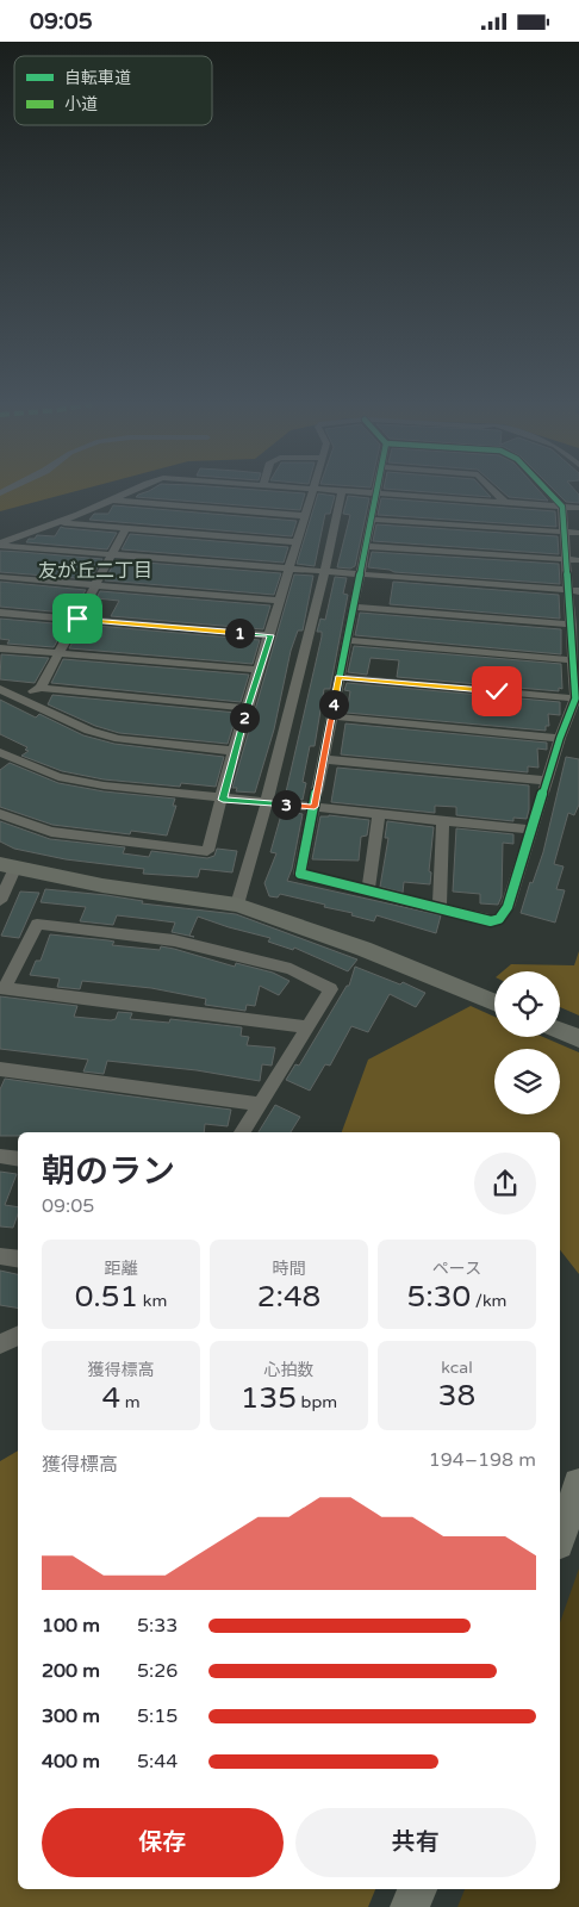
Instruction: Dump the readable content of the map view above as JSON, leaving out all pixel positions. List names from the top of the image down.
{
  "districts": ["友が丘二丁目"],
  "legend": ["自転車道", "小道"],
  "page": {
    "status": "09:05",
    "pins": [
      "1",
      "4",
      "2",
      "3"
    ],
    "heading": ["朝のラン", "09:05"],
    "stats": [
      ["距離", "0.51 km"],
      ["時間", "2:48"],
      ["ペース", "5:30 /km"],
      ["獲得標高", "4 m"],
      ["心拍数", "135 bpm"],
      ["kcal", "38"]
    ],
    "chart": ["獲得標高", "194–198 m"],
    "list": [
      {
        "name": "100 m",
        "note": "5:33"
      },
      {
        "name": "200 m",
        "note": "5:26"
      },
      {
        "name": "300 m",
        "note": "5:15"
      },
      {
        "name": "400 m",
        "note": "5:44"
      }
    ],
    "buttons": ["保存", "共有"]
  }
}
